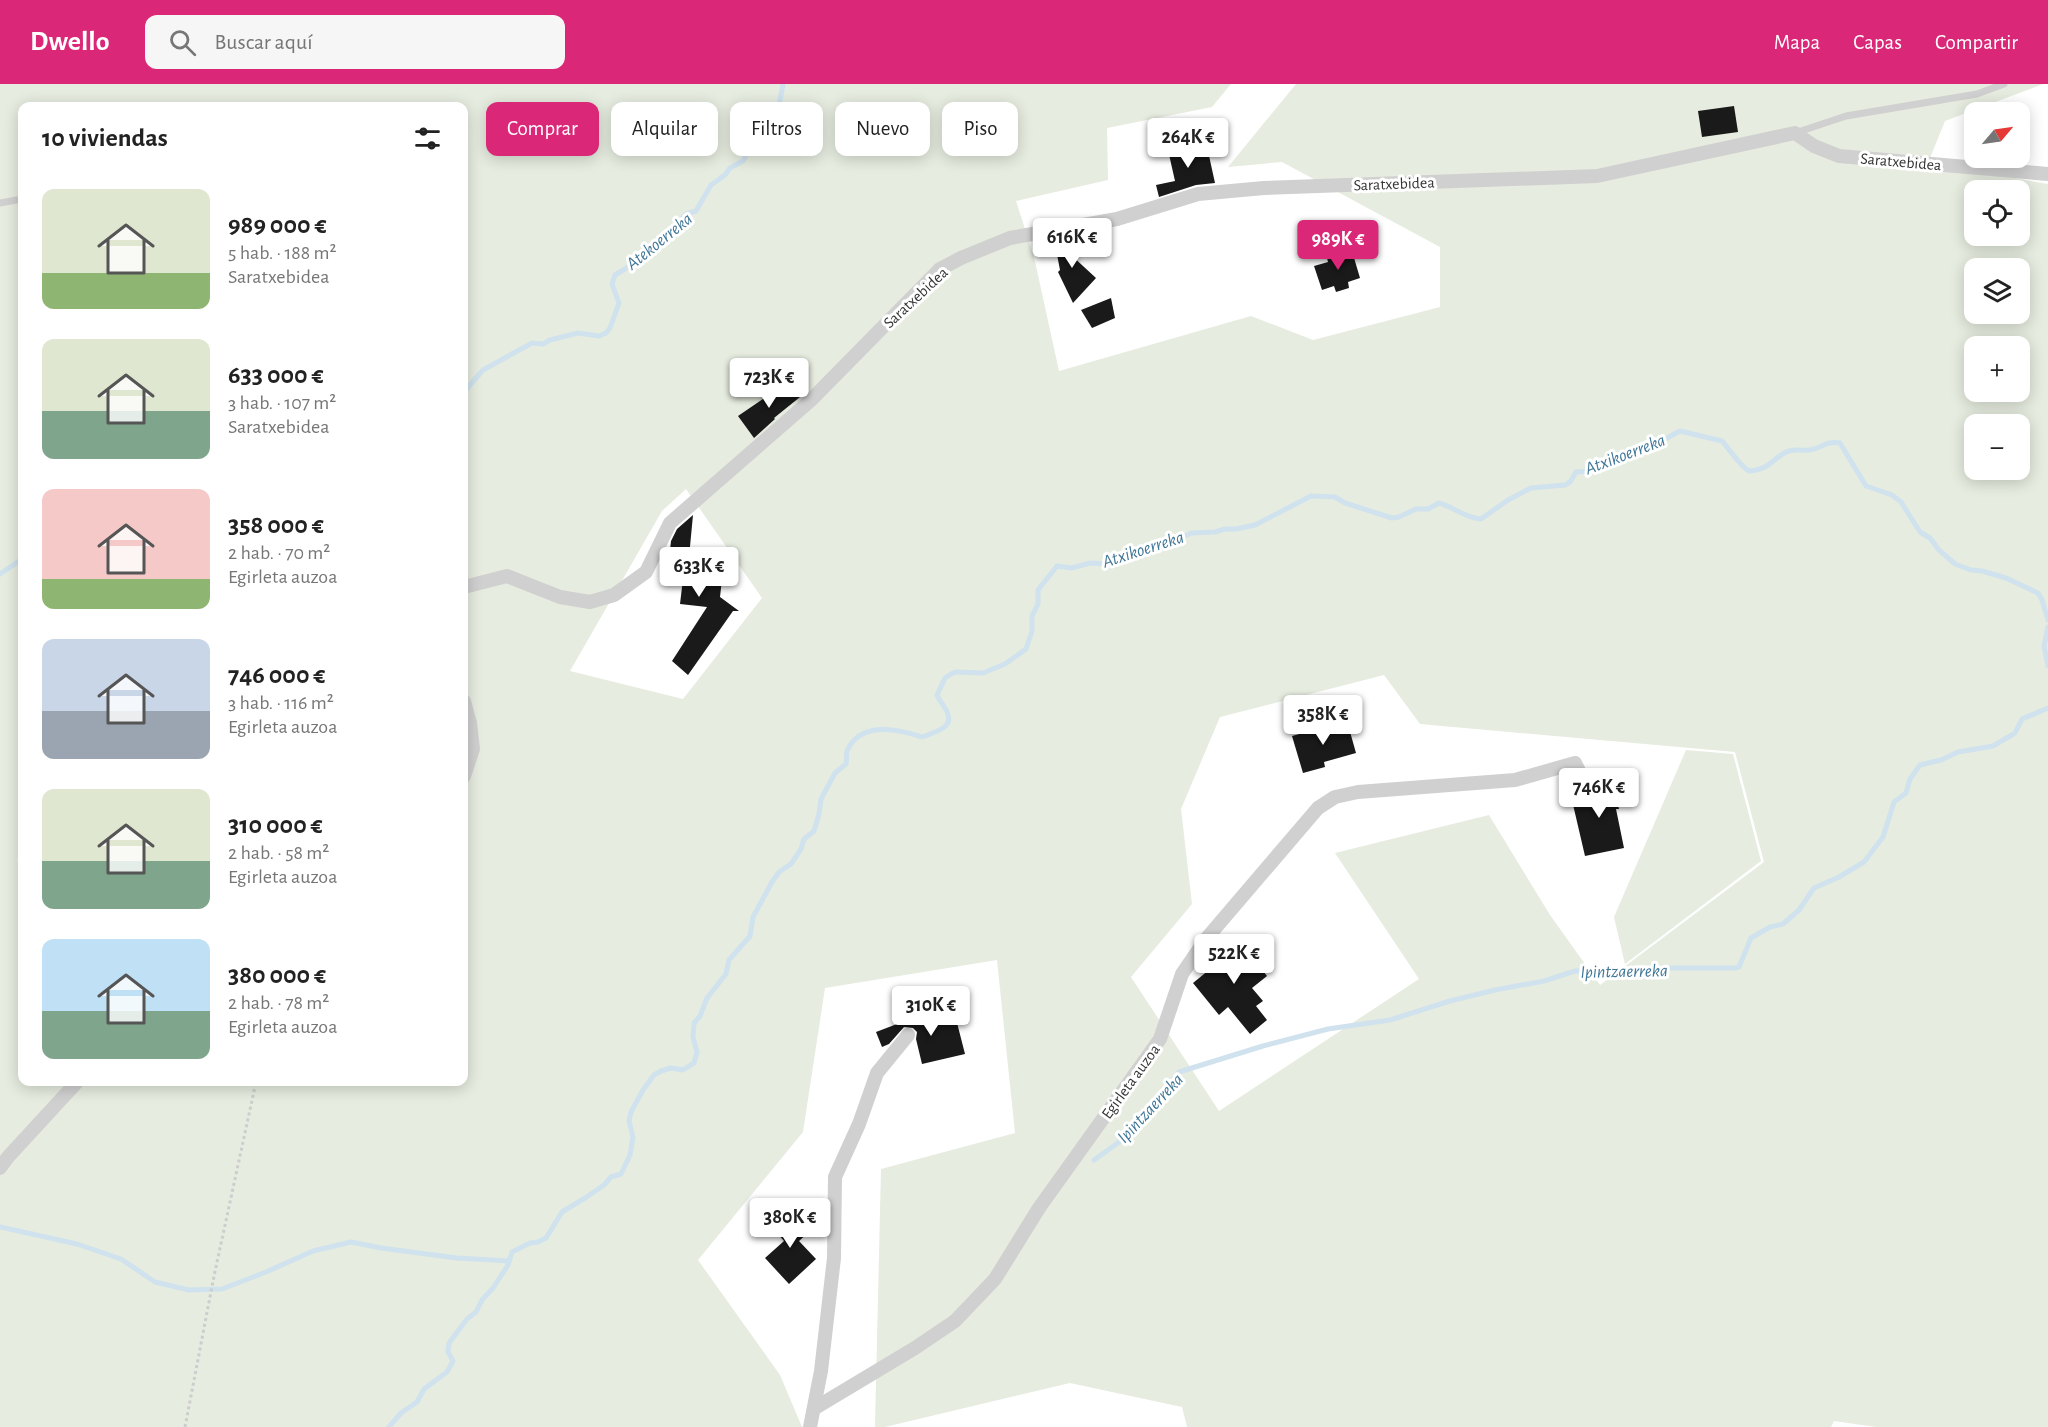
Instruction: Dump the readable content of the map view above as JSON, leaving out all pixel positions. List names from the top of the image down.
{
  "streets": {
    "street": ["Saratxebidea", "Egirleta auzoa"]
  },
  "water": ["Atekoerreka", "Atxikoerreka", "Ipintzaerreka"],
  "north": "top right",
  "page": {
    "header": "Dwello",
    "search": "Buscar aquí",
    "nav": ["Mapa", "Capas", "Compartir"],
    "map_buttons": ["+", "−"],
    "chip": [
      "Comprar",
      "Alquilar",
      "Filtros",
      "Nuevo",
      "Piso"
    ],
    "heading": "10 viviendas",
    "price": [
      "264K €",
      "616K €",
      "989K €",
      "723K €",
      "633K €",
      "358K €",
      "746K €",
      "522K €",
      "310K €",
      "380K €"
    ],
    "list": [
      {
        "name": "989 000 €",
        "note": "5 hab. · 188 m² · Saratxebidea"
      },
      {
        "name": "633 000 €",
        "note": "3 hab. · 107 m² · Saratxebidea"
      },
      {
        "name": "358 000 €",
        "note": "2 hab. · 70 m² · Egirleta auzoa"
      },
      {
        "name": "746 000 €",
        "note": "3 hab. · 116 m² · Egirleta auzoa"
      },
      {
        "name": "310 000 €",
        "note": "2 hab. · 58 m² · Egirleta auzoa"
      },
      {
        "name": "380 000 €",
        "note": "2 hab. · 78 m² · Egirleta auzoa"
      }
    ]
  }
}
